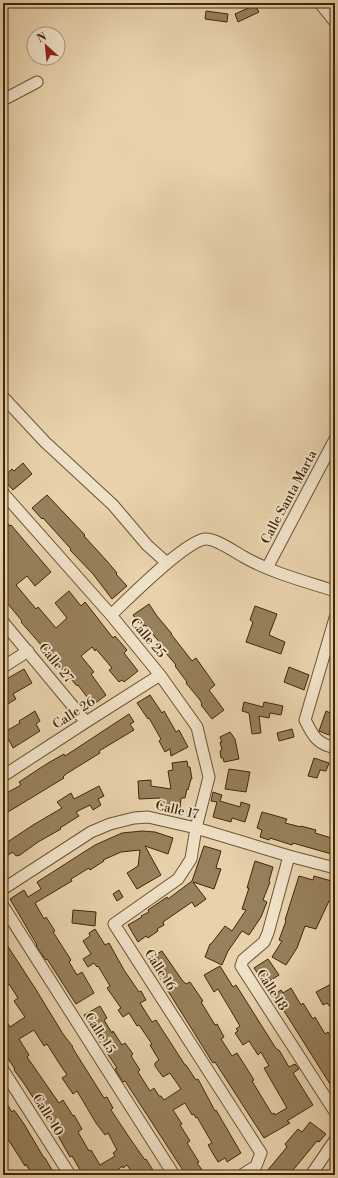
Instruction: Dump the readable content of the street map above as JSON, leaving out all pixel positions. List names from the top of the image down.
{
  "streets": {
    "street": [
      "Calle Santa Marta",
      "Calle 25",
      "Calle 27",
      "Calle 26",
      "Calle 17",
      "Calle 16",
      "Calle 18",
      "Calle 15",
      "Calle 10"
    ]
  },
  "crossings": [
    ["Calle 25", "Calle 26"],
    ["Calle 25", "Calle 17"],
    ["Calle 25", "Calle 16"],
    ["Calle 27", "Calle 26"],
    ["Calle 17", "Calle 16"],
    ["Calle 17", "Calle 18"]
  ],
  "north": "top left"
}
